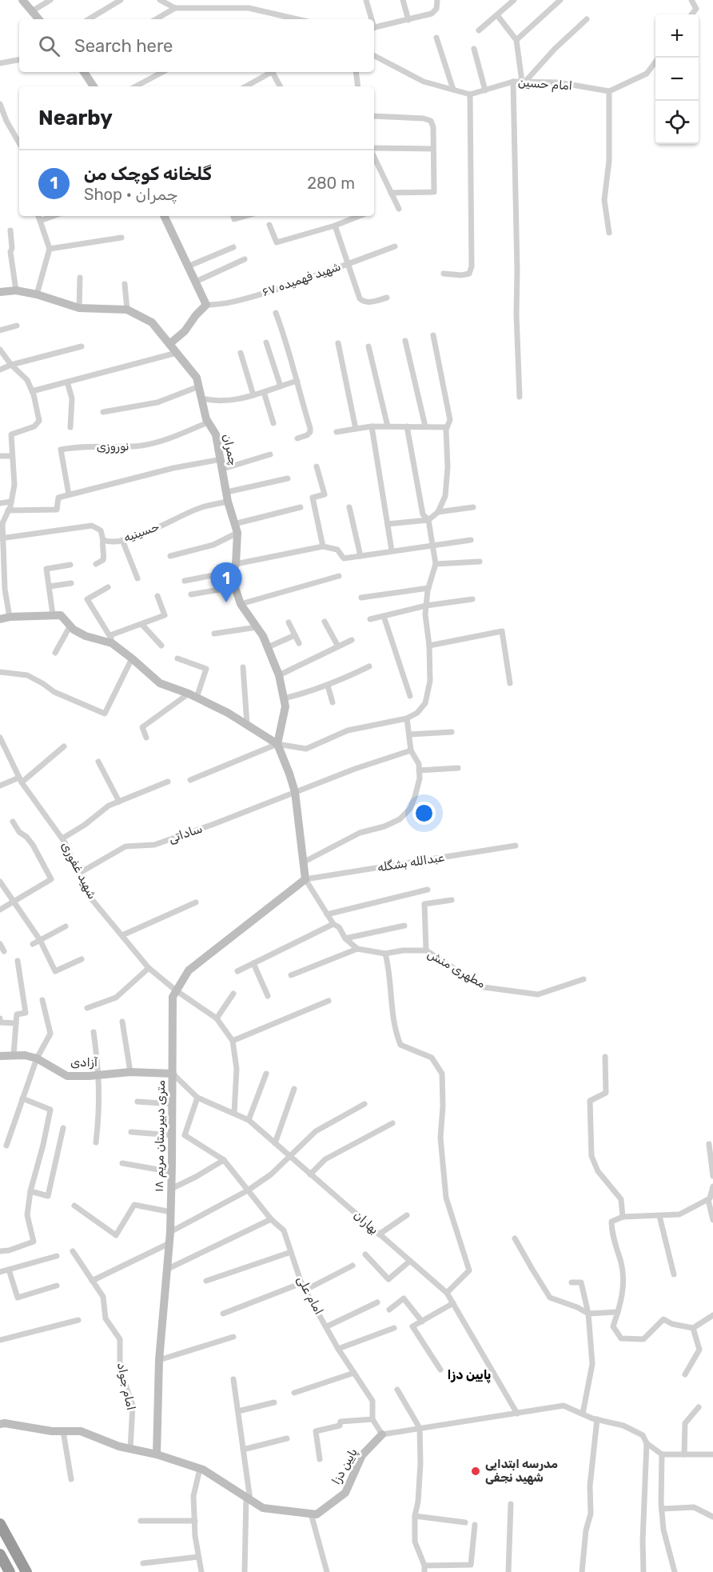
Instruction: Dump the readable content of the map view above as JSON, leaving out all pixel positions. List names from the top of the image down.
{
  "streets": {
    "street": [
      "امام حسین",
      "شهید فهمیده ۶۷",
      "نوروزی",
      "چمران",
      "حسینیه",
      "ساداتی",
      "عبدالله بشگله",
      "شهید غفوری",
      "مطهری منش",
      "آزادی",
      "۱۸ متری دبیرستان مریم",
      "بهاران",
      "امام علی",
      "امام جواد",
      "پایین دزا"
    ]
  },
  "crossings": [
    ["نوروزی", "چمران"],
    ["چمران", "حسینیه"],
    ["ساداتی", "شهید غفوری"],
    ["عبدالله بشگله", "۱۸ متری دبیرستان مریم"],
    ["شهید غفوری", "۱۸ متری دبیرستان مریم"],
    ["آزادی", "۱۸ متری دبیرستان مریم"],
    ["آزادی", "بهاران"],
    ["۱۸ متری دبیرستان مریم", "بهاران"],
    ["بهاران", "امام علی"],
    ["امام علی", "پایین دزا"]
  ],
  "districts": ["پایین دزا"],
  "places": ["مدرسه ابتدایی شهید نجفی"],
  "page": {
    "map_buttons": ["+", "−"],
    "search": "Search here",
    "heading": "Nearby",
    "list": [
      {
        "mark": "1",
        "name": "گلخانه کوچک من",
        "note": "Shop · چمران",
        "value": "280 m"
      }
    ],
    "pins": "1"
  }
}
